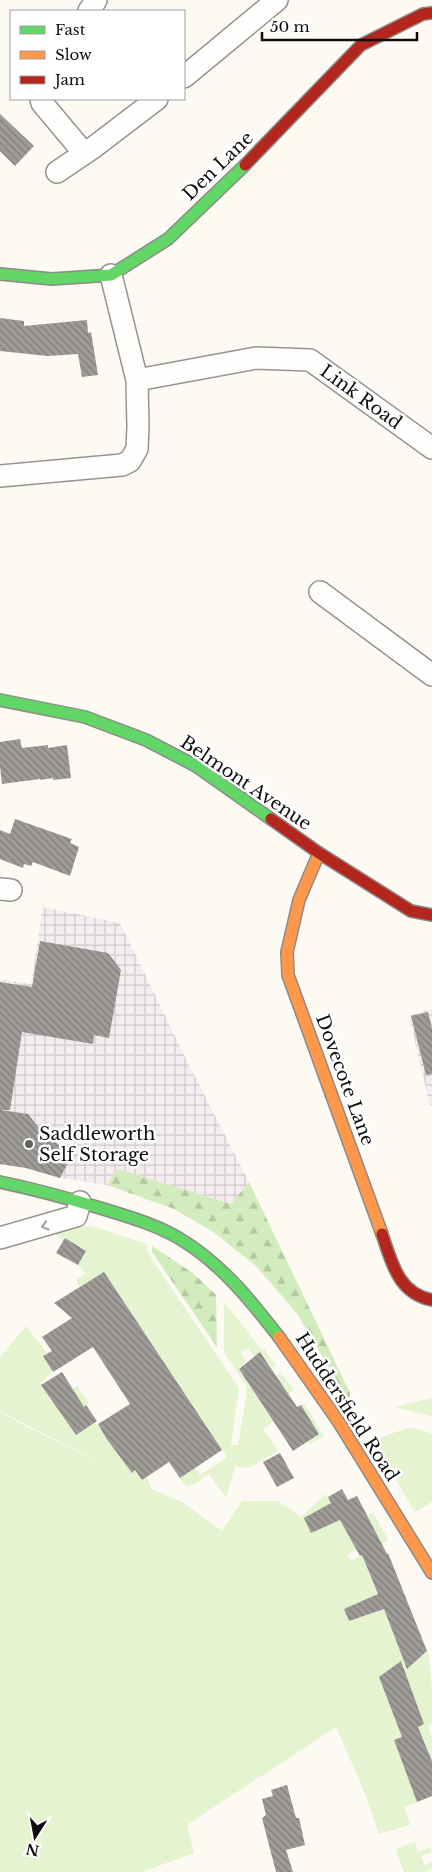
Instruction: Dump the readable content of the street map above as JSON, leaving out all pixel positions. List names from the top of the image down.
{
  "streets": {
    "street": [
      "Den Lane",
      "Link Road",
      "Belmont Avenue",
      "Dovecote Lane",
      "Huddersfield Road"
    ]
  },
  "crossings": [
    ["Belmont Avenue", "Dovecote Lane"]
  ],
  "places": ["Saddleworth Self Storage"],
  "legend": ["Fast", "Slow", "Jam"],
  "scale_bar": "50 m",
  "north": "bottom"
}
